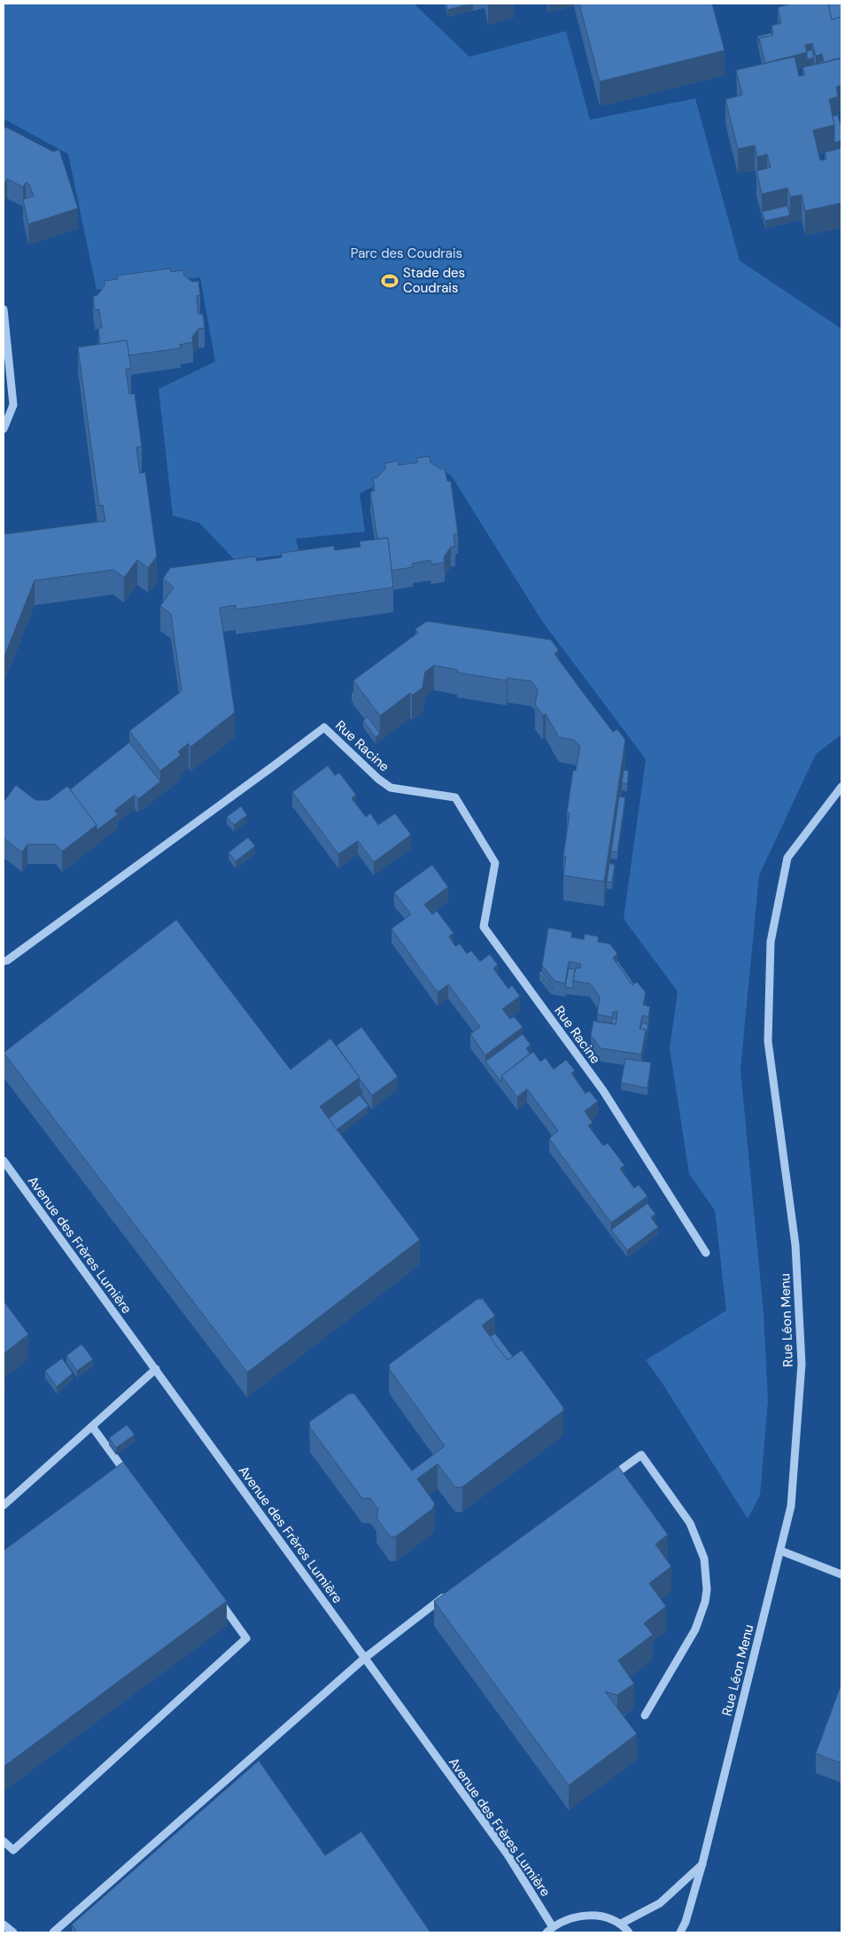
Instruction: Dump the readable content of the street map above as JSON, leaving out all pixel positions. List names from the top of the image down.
{
  "streets": {
    "street": ["Rue Racine", "Avenue des Frères Lumière", "Rue Léon Menu"]
  },
  "parks": ["Parc des Coudrais"],
  "places": {
    "sports": ["Stade des Coudrais"]
  }
}
